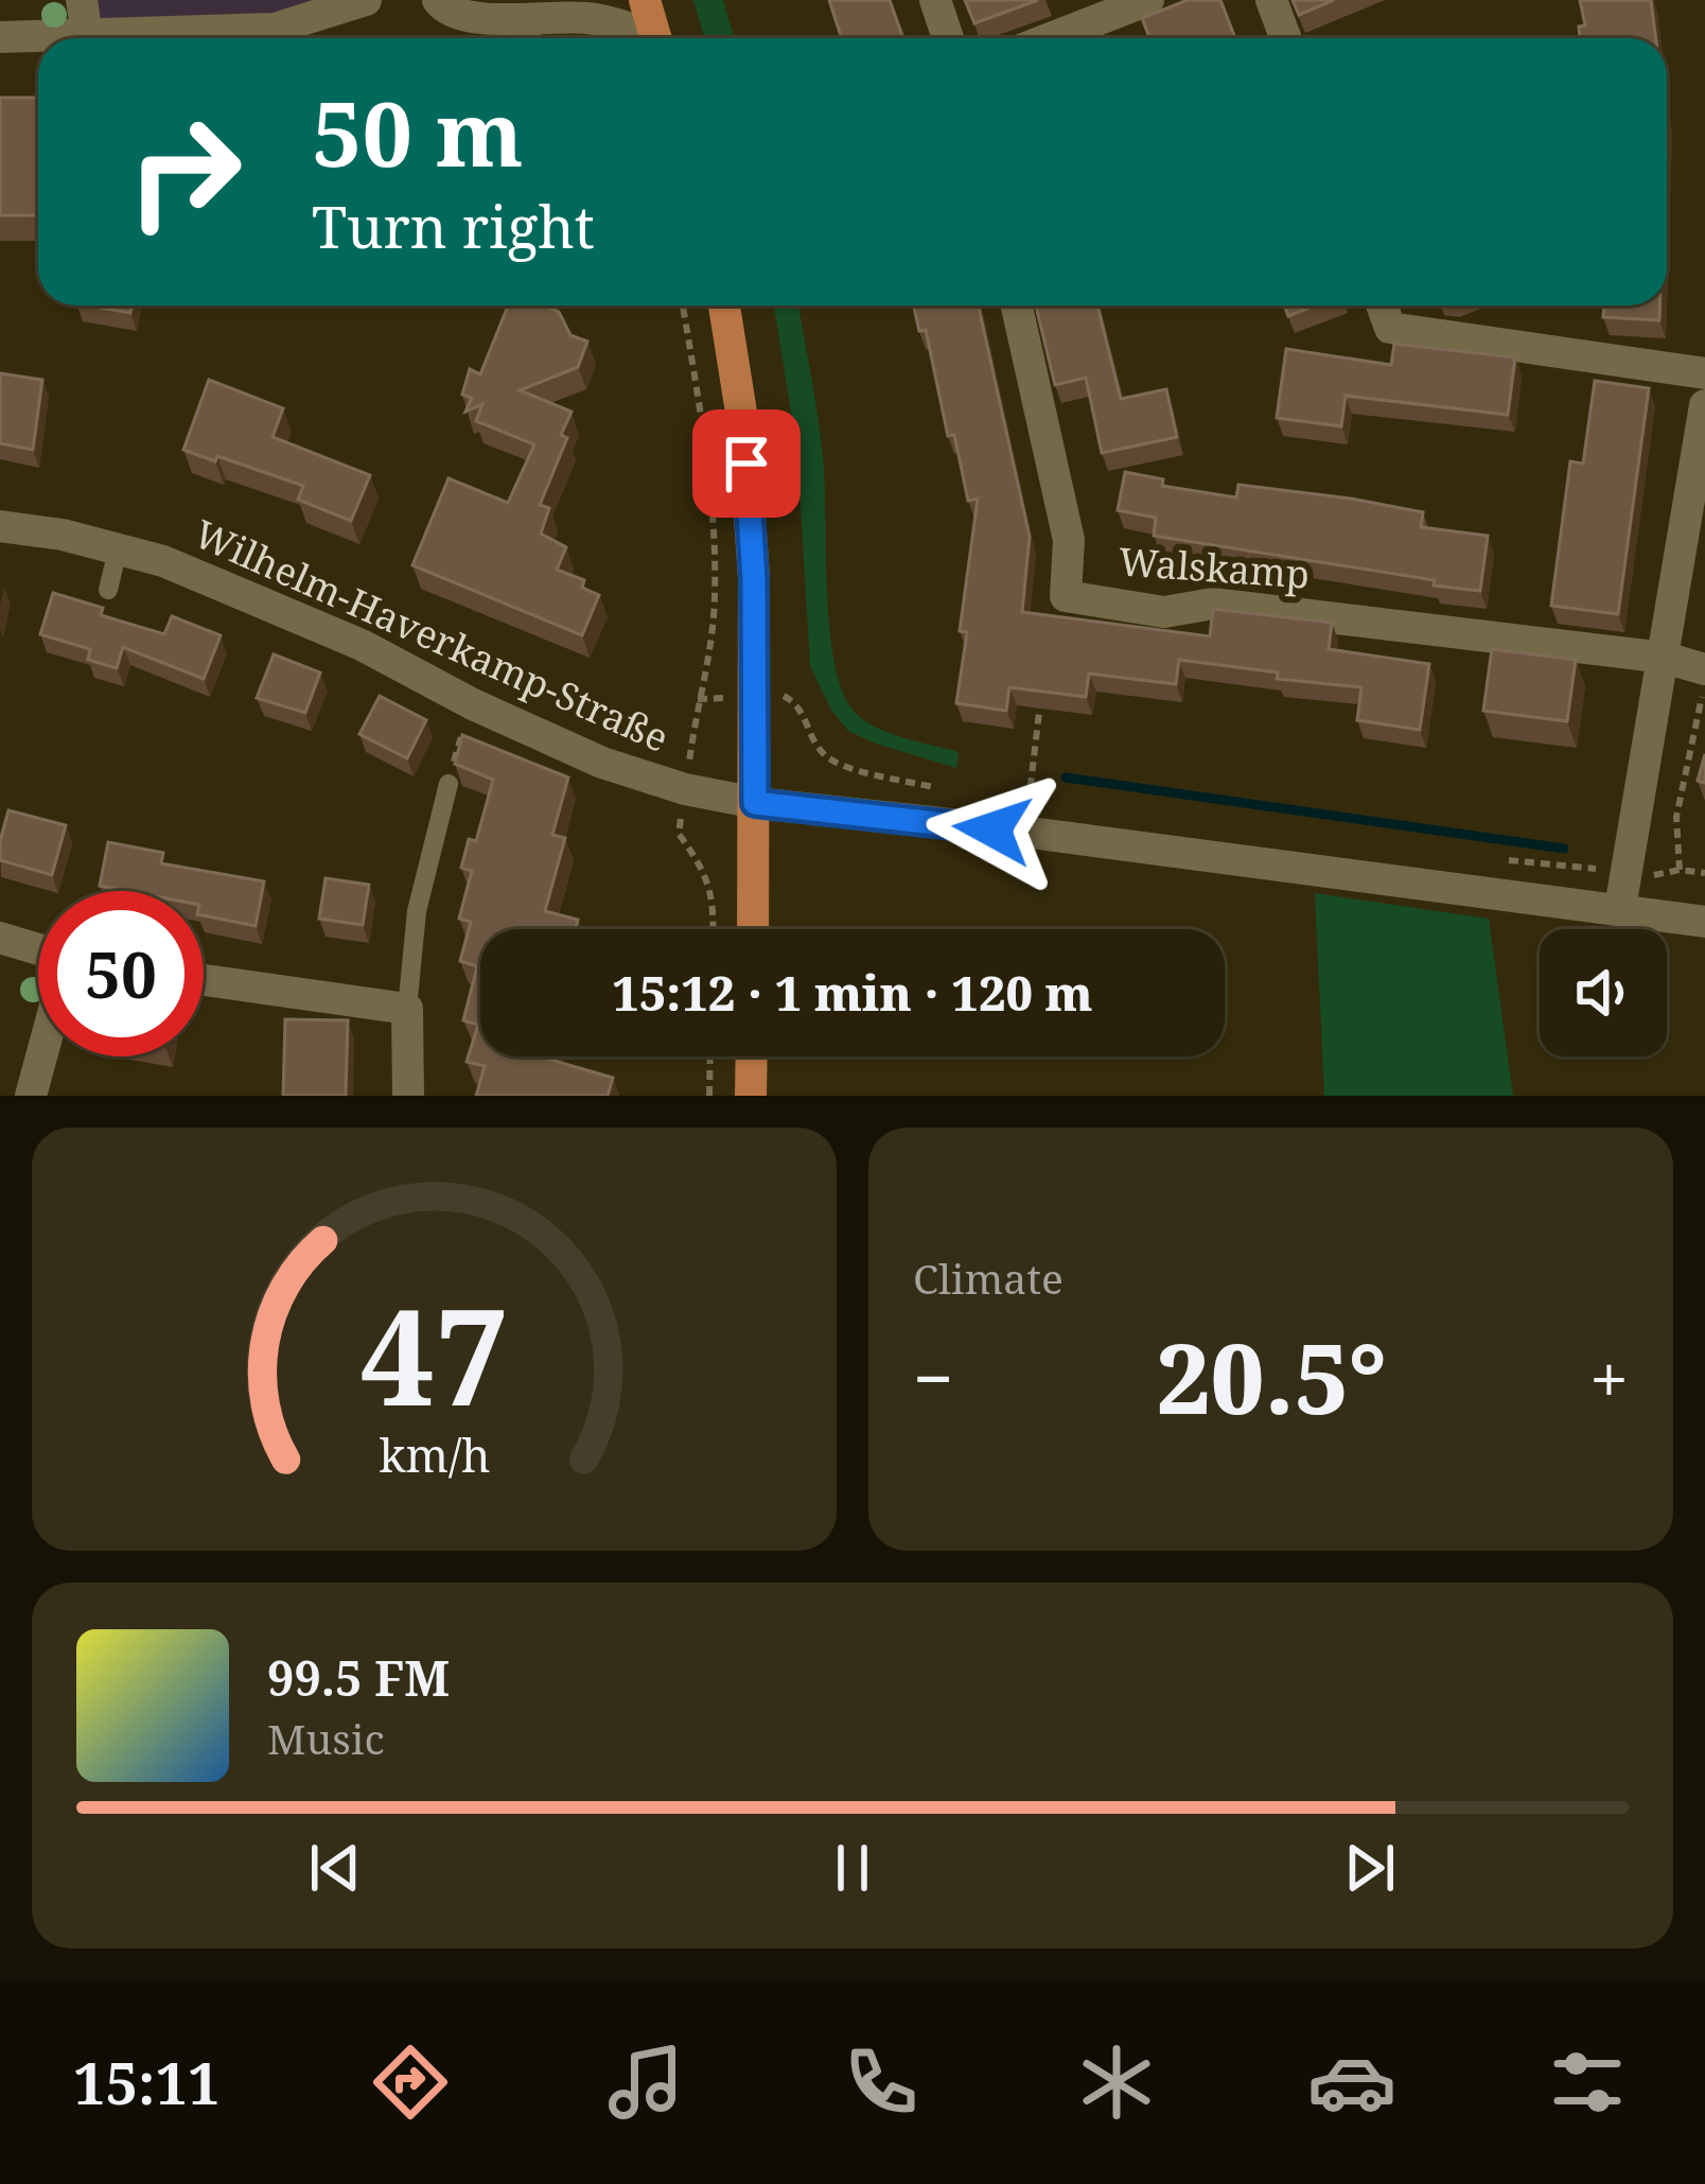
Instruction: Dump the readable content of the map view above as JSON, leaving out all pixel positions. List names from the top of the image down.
{
  "streets": {
    "street": ["Walskamp", "Wilhelm-Haverkamp-Straße"]
  },
  "page": {
    "turn": ["50 m", "Turn right"],
    "limit": "50",
    "trip": "15:12 · 1 min · 120 m",
    "tile": "Climate",
    "heat": ["−", "20.5°", "+"],
    "song": ["99.5 FM", "Music"],
    "tabs": "15:11",
    "gauge": ["47", "km/h"]
  }
}
